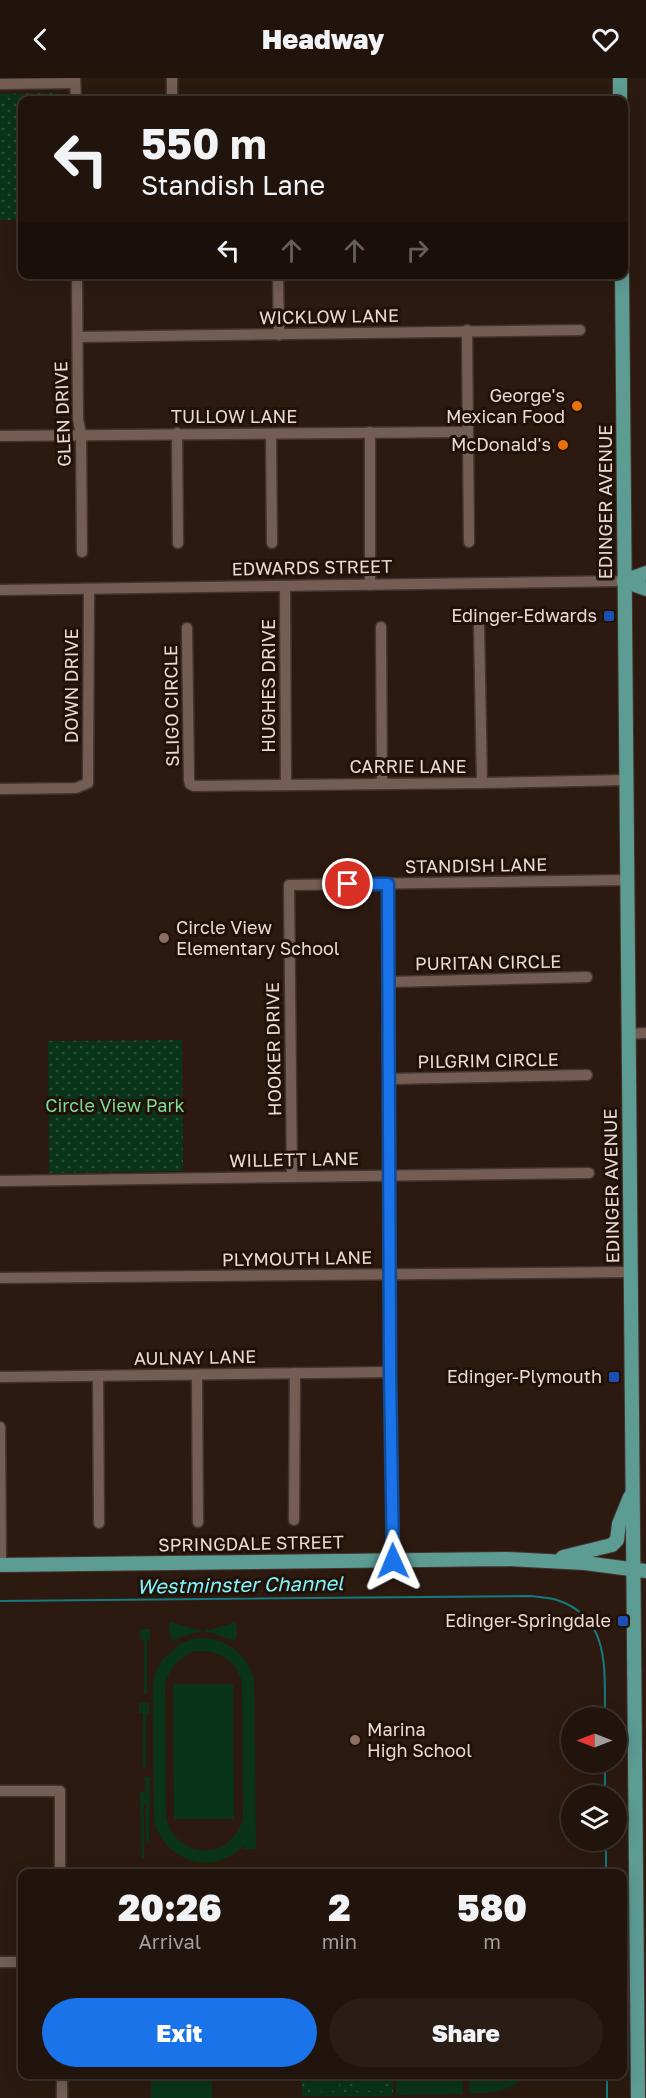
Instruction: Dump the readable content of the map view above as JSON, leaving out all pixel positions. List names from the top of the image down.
{
  "streets": {
    "main road": ["EDINGER AVENUE", "EDWARDS STREET", "SPRINGDALE STREET"],
    "street": [
      "WICKLOW LANE",
      "GLEN DRIVE",
      "TULLOW LANE",
      "DOWN DRIVE",
      "HUGHES DRIVE",
      "SLIGO CIRCLE",
      "CARRIE LANE",
      "STANDISH LANE",
      "PURITAN CIRCLE",
      "HOOKER DRIVE",
      "PILGRIM CIRCLE",
      "WILLETT LANE",
      "PLYMOUTH LANE",
      "AULNAY LANE"
    ]
  },
  "crossings": [
    ["WICKLOW LANE", "GLEN DRIVE"],
    ["GLEN DRIVE", "TULLOW LANE"],
    ["EDINGER AVENUE", "EDWARDS STREET"],
    ["EDINGER AVENUE", "CARRIE LANE"],
    ["EDINGER AVENUE", "STANDISH LANE"],
    ["EDINGER AVENUE", "PLYMOUTH LANE"],
    ["EDINGER AVENUE", "SPRINGDALE STREET"],
    ["EDWARDS STREET", "DOWN DRIVE"],
    ["EDWARDS STREET", "HUGHES DRIVE"],
    ["HUGHES DRIVE", "CARRIE LANE"],
    ["SLIGO CIRCLE", "CARRIE LANE"],
    ["STANDISH LANE", "HOOKER DRIVE"],
    ["HOOKER DRIVE", "WILLETT LANE"]
  ],
  "water": ["Westminster Channel"],
  "parks": ["Circle View Park"],
  "places": {
    "other": [
      "George's Mexican Food",
      "McDonald's",
      "Circle View Elementary School",
      "Marina High School"
    ],
    "transit": ["Edinger-Edwards", "Edinger-Plymouth", "Edinger-Springdale"]
  },
  "north": "left",
  "page": {
    "header": "Headway",
    "turn": ["550 m", "Standish Lane"],
    "eta": [
      "20:26",
      "Arrival",
      "2",
      "min",
      "580",
      "m"
    ],
    "buttons": ["Exit", "Share"]
  }
}
